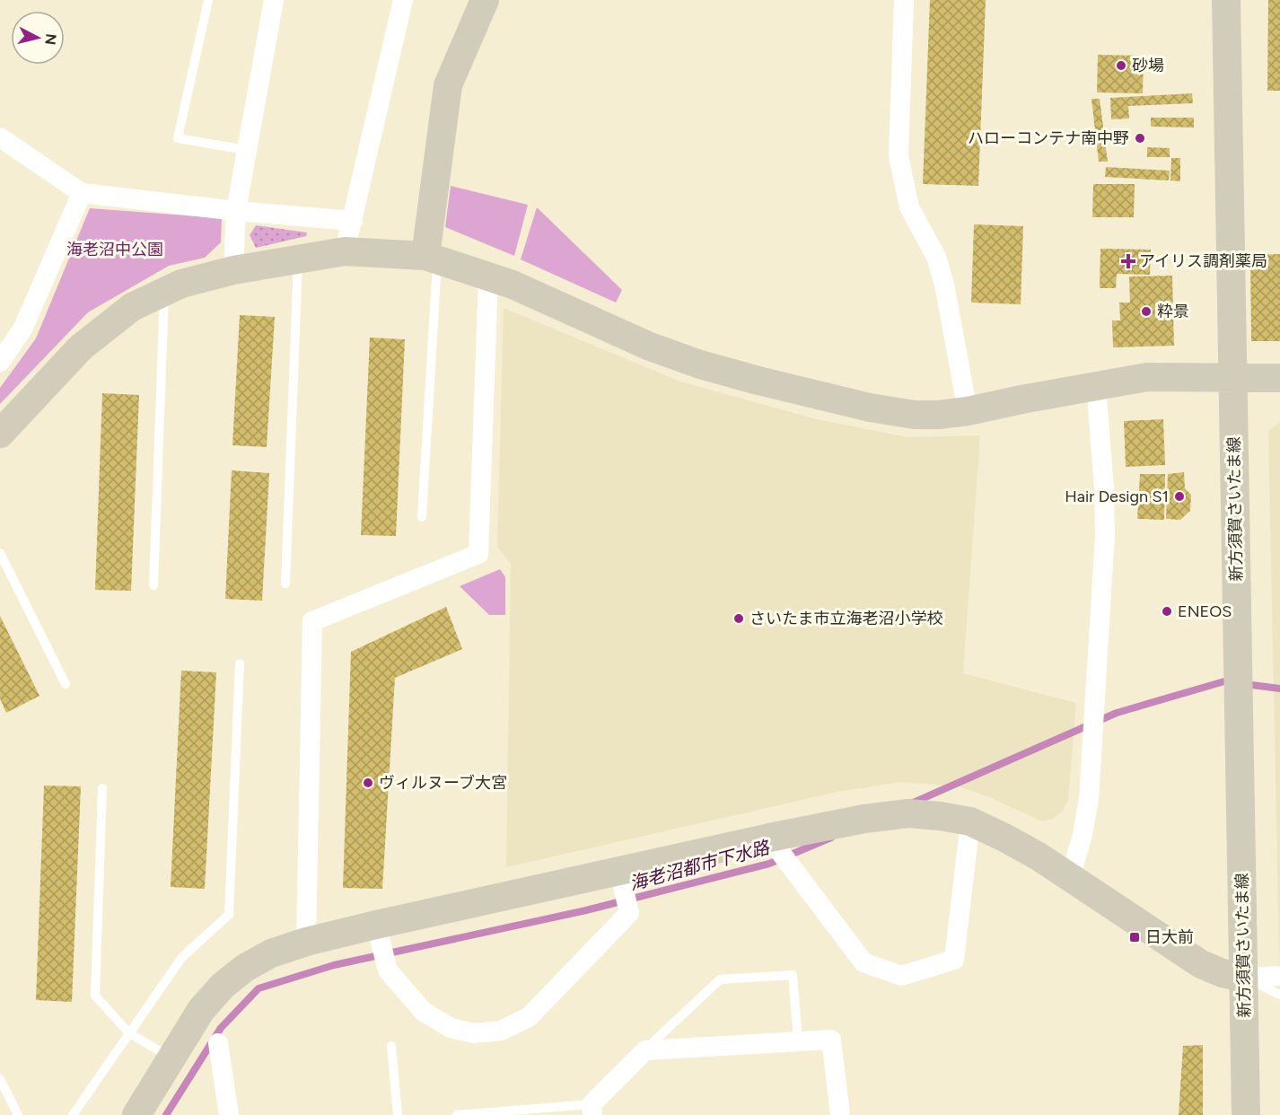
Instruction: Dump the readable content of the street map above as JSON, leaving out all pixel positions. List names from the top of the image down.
{
  "streets": {
    "street": ["新方須賀さいたま線"]
  },
  "water": ["海老沼都市下水路"],
  "parks": ["海老沼中公園"],
  "places": {
    "other": [
      "砂場",
      "ハローコンテナ南中野",
      "粋景",
      "Hair Design S1",
      "ENEOS",
      "さいたま市立海老沼小学校",
      "ヴィルヌーブ大宮"
    ],
    "health": ["アイリス調剤薬局"],
    "transit": ["日大前"]
  },
  "north": "right"
}
